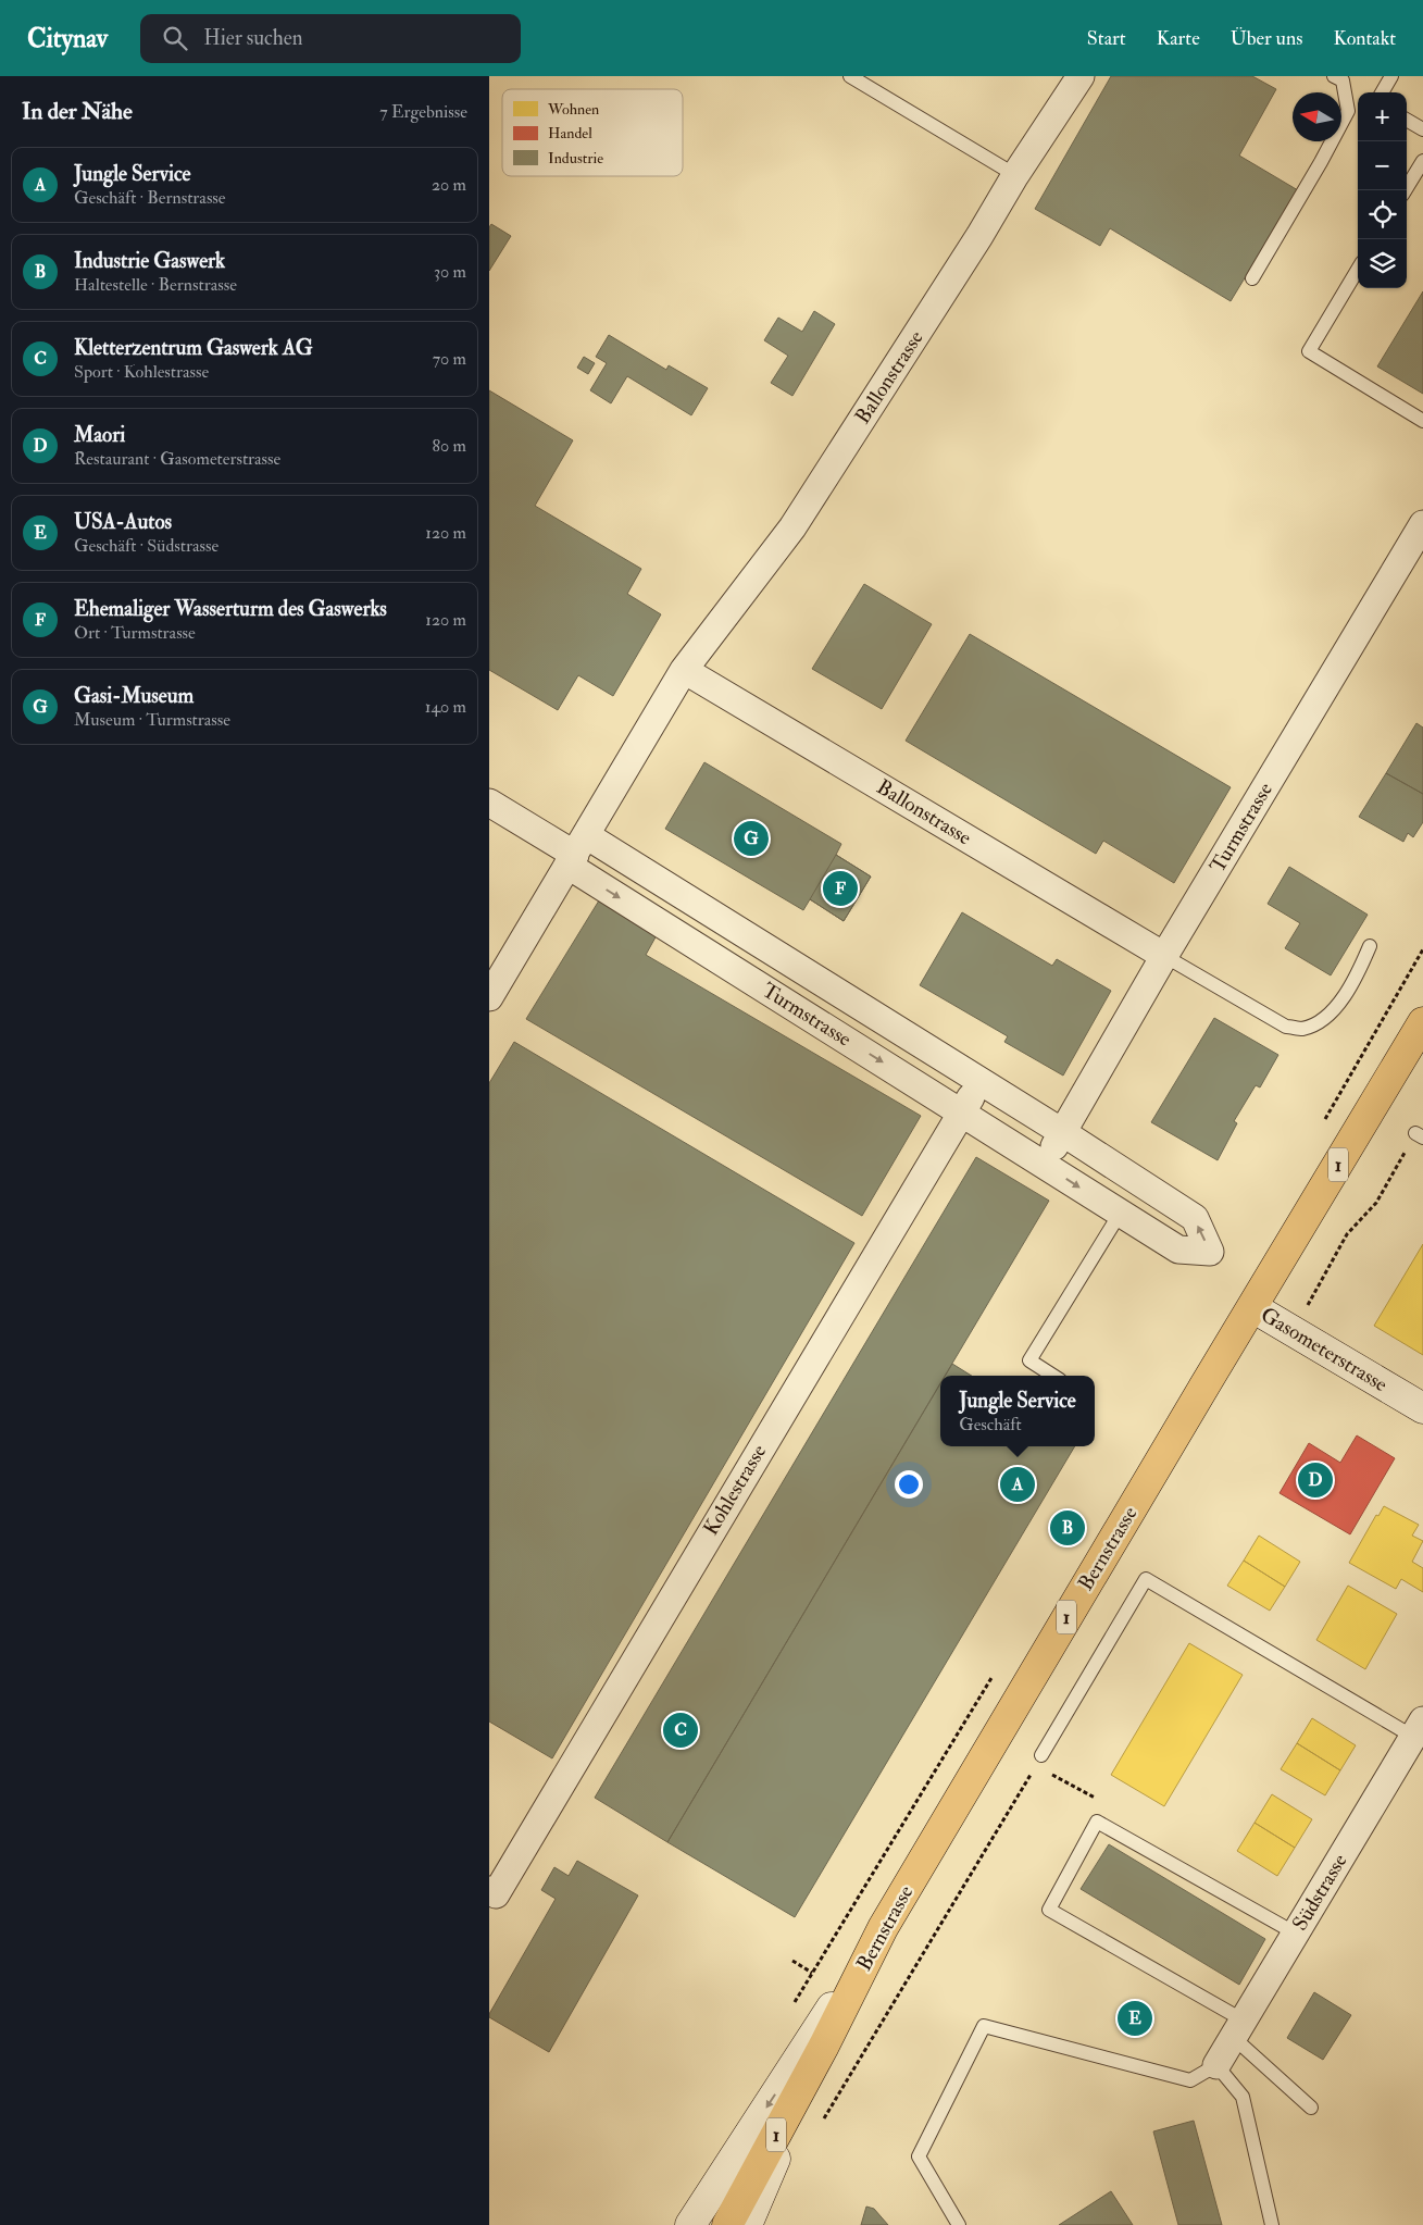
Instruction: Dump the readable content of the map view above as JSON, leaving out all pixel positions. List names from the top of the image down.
{
  "streets": {
    "main road": ["1", "Bernstrasse"],
    "street": [
      "Ballonstrasse",
      "Turmstrasse",
      "Gasometerstrasse",
      "Kohlestrasse",
      "Südstrasse"
    ]
  },
  "crossings": [
    ["Ballonstrasse", "Turmstrasse"],
    ["Turmstrasse", "Kohlestrasse"],
    ["Gasometerstrasse", "Bernstrasse"]
  ],
  "legend": ["Wohnen", "Handel", "Industrie"],
  "north": "left",
  "page": {
    "header": "Citynav",
    "search": "Hier suchen",
    "nav": [
      "Start",
      "Karte",
      "Über uns",
      "Kontakt"
    ],
    "heading": ["In der Nähe", "7 Ergebnisse"],
    "map_buttons": ["+", "−"],
    "list": [
      {
        "mark": "A",
        "name": "Jungle Service",
        "note": "Geschäft · Bernstrasse",
        "value": "20 m"
      },
      {
        "mark": "B",
        "name": "Industrie Gaswerk",
        "note": "Haltestelle · Bernstrasse",
        "value": "30 m"
      },
      {
        "mark": "C",
        "name": "Kletterzentrum Gaswerk AG",
        "note": "Sport · Kohlestrasse",
        "value": "70 m"
      },
      {
        "mark": "D",
        "name": "Maori",
        "note": "Restaurant · Gasometerstrasse",
        "value": "80 m"
      },
      {
        "mark": "E",
        "name": "USA-Autos",
        "note": "Geschäft · Südstrasse",
        "value": "120 m"
      },
      {
        "mark": "F",
        "name": "Ehemaliger Wasserturm des Gaswerks",
        "note": "Ort · Turmstrasse",
        "value": "120 m"
      },
      {
        "mark": "G",
        "name": "Gasi-Museum",
        "note": "Museum · Turmstrasse",
        "value": "140 m"
      }
    ],
    "pins": [
      "G",
      "F",
      "D",
      "A",
      "B",
      "C",
      "E"
    ],
    "popup": ["Jungle Service", "Geschäft"]
  }
}
